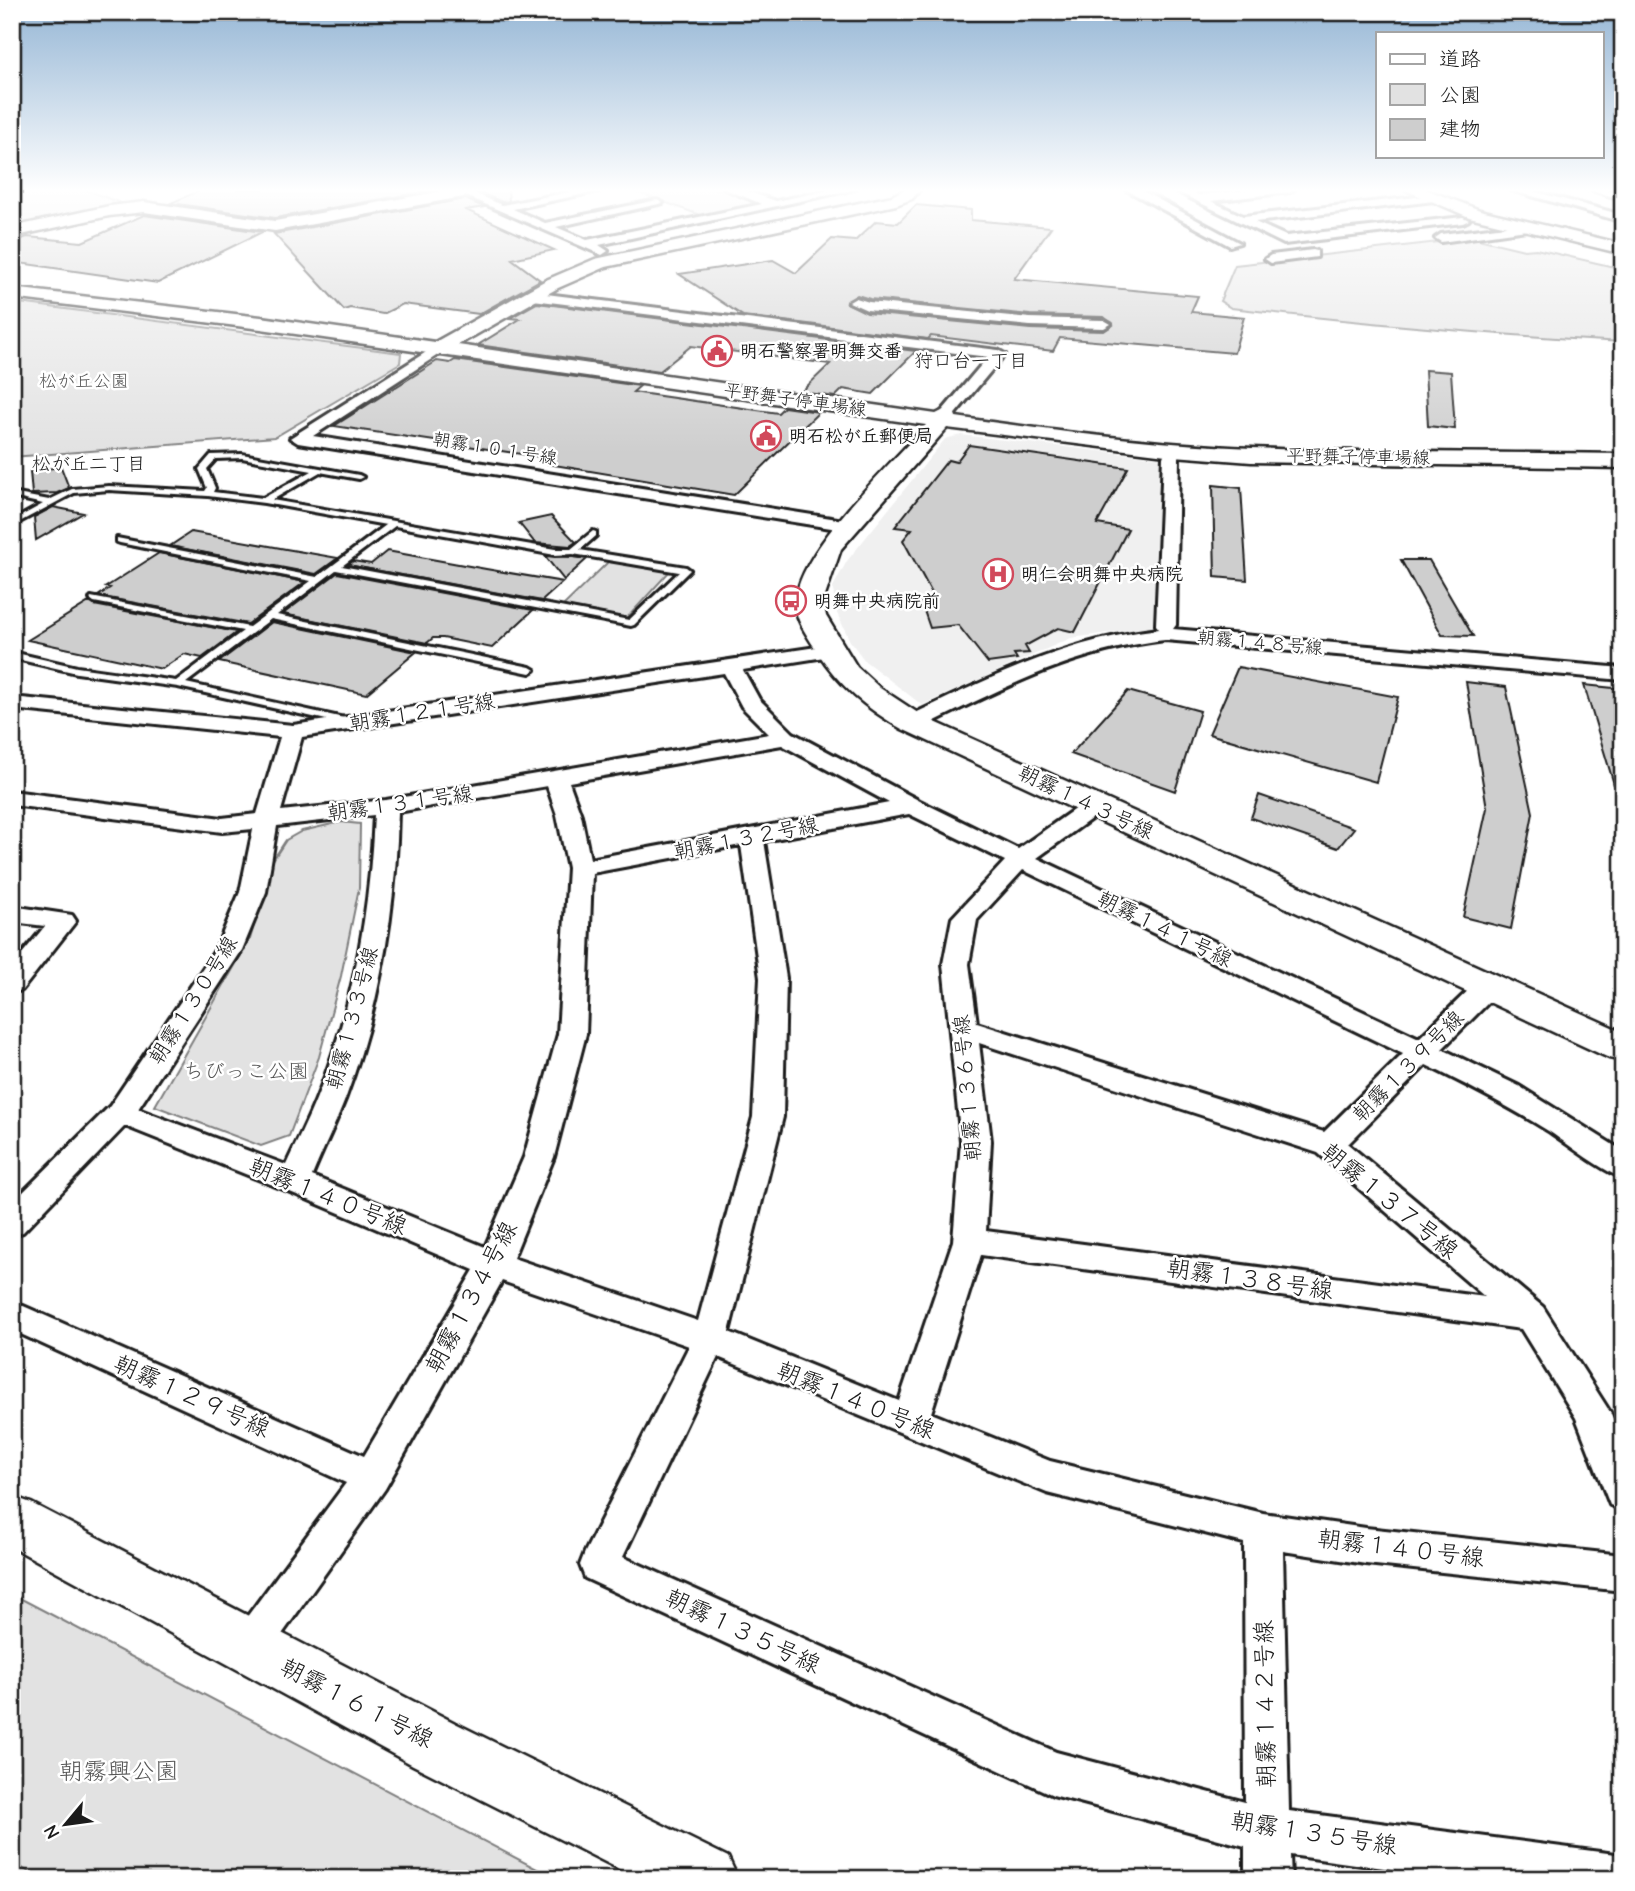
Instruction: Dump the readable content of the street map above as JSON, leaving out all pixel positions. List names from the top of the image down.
{
  "streets": {
    "main road": ["平野舞子停車場線", "朝霧１６１号線"],
    "street": [
      "朝霧１０１号線",
      "朝霧１４８号線",
      "朝霧１２１号線",
      "朝霧１４３号線",
      "朝霧１３１号線",
      "朝霧１３２号線",
      "朝霧１４１号線",
      "朝霧１３０号線",
      "朝霧１３３号線",
      "朝霧１３９号線",
      "朝霧１３６号線",
      "朝霧１４０号線",
      "朝霧１３７号線",
      "朝霧１３８号線",
      "朝霧１３４号線",
      "朝霧１２９号線",
      "朝霧１３５号線",
      "朝霧１４２号線"
    ]
  },
  "crossings": [
    ["平野舞子停車場線", "朝霧１０１号線"],
    ["平野舞子停車場線", "朝霧１４３号線"],
    ["朝霧１０１号線", "朝霧１４３号線"],
    ["朝霧１４８号線", "朝霧１４３号線"],
    ["朝霧１２１号線", "朝霧１４３号線"],
    ["朝霧１２１号線", "朝霧１４１号線"],
    ["朝霧１２１号線", "朝霧１３０号線"],
    ["朝霧１４３号線", "朝霧１３９号線"],
    ["朝霧１４３号線", "朝霧１３６号線"],
    ["朝霧１３１号線", "朝霧１４１号線"],
    ["朝霧１３１号線", "朝霧１３０号線"],
    ["朝霧１３１号線", "朝霧１３３号線"],
    ["朝霧１３１号線", "朝霧１３４号線"],
    ["朝霧１３２号線", "朝霧１４１号線"],
    ["朝霧１３２号線", "朝霧１３４号線"],
    ["朝霧１３２号線", "朝霧１３５号線"],
    ["朝霧１４１号線", "朝霧１３９号線"],
    ["朝霧１４１号線", "朝霧１３６号線"],
    ["朝霧１３０号線", "朝霧１４０号線"],
    ["朝霧１３３号線", "朝霧１４０号線"],
    ["朝霧１３９号線", "朝霧１３７号線"],
    ["朝霧１３６号線", "朝霧１４０号線"],
    ["朝霧１３６号線", "朝霧１３７号線"],
    ["朝霧１３６号線", "朝霧１３８号線"],
    ["朝霧１４０号線", "朝霧１３４号線"],
    ["朝霧１４０号線", "朝霧１３５号線"],
    ["朝霧１４０号線", "朝霧１４２号線"],
    ["朝霧１３７号線", "朝霧１３８号線"],
    ["朝霧１３４号線", "朝霧１２９号線"],
    ["朝霧１３４号線", "朝霧１６１号線"],
    ["朝霧１３５号線", "朝霧１４２号線"]
  ],
  "districts": ["狩口台一丁目", "松が丘二丁目"],
  "parks": ["松が丘公園", "ちびっこ公園", "朝霧興公園"],
  "places": {
    "public building": ["明石警察署明舞交番", "明石松が丘郵便局"],
    "hospital": ["明仁会明舞中央病院"],
    "bus stop": ["明舞中央病院前"]
  },
  "legend": ["道路", "公園", "建物"],
  "north": "bottom left"
}
